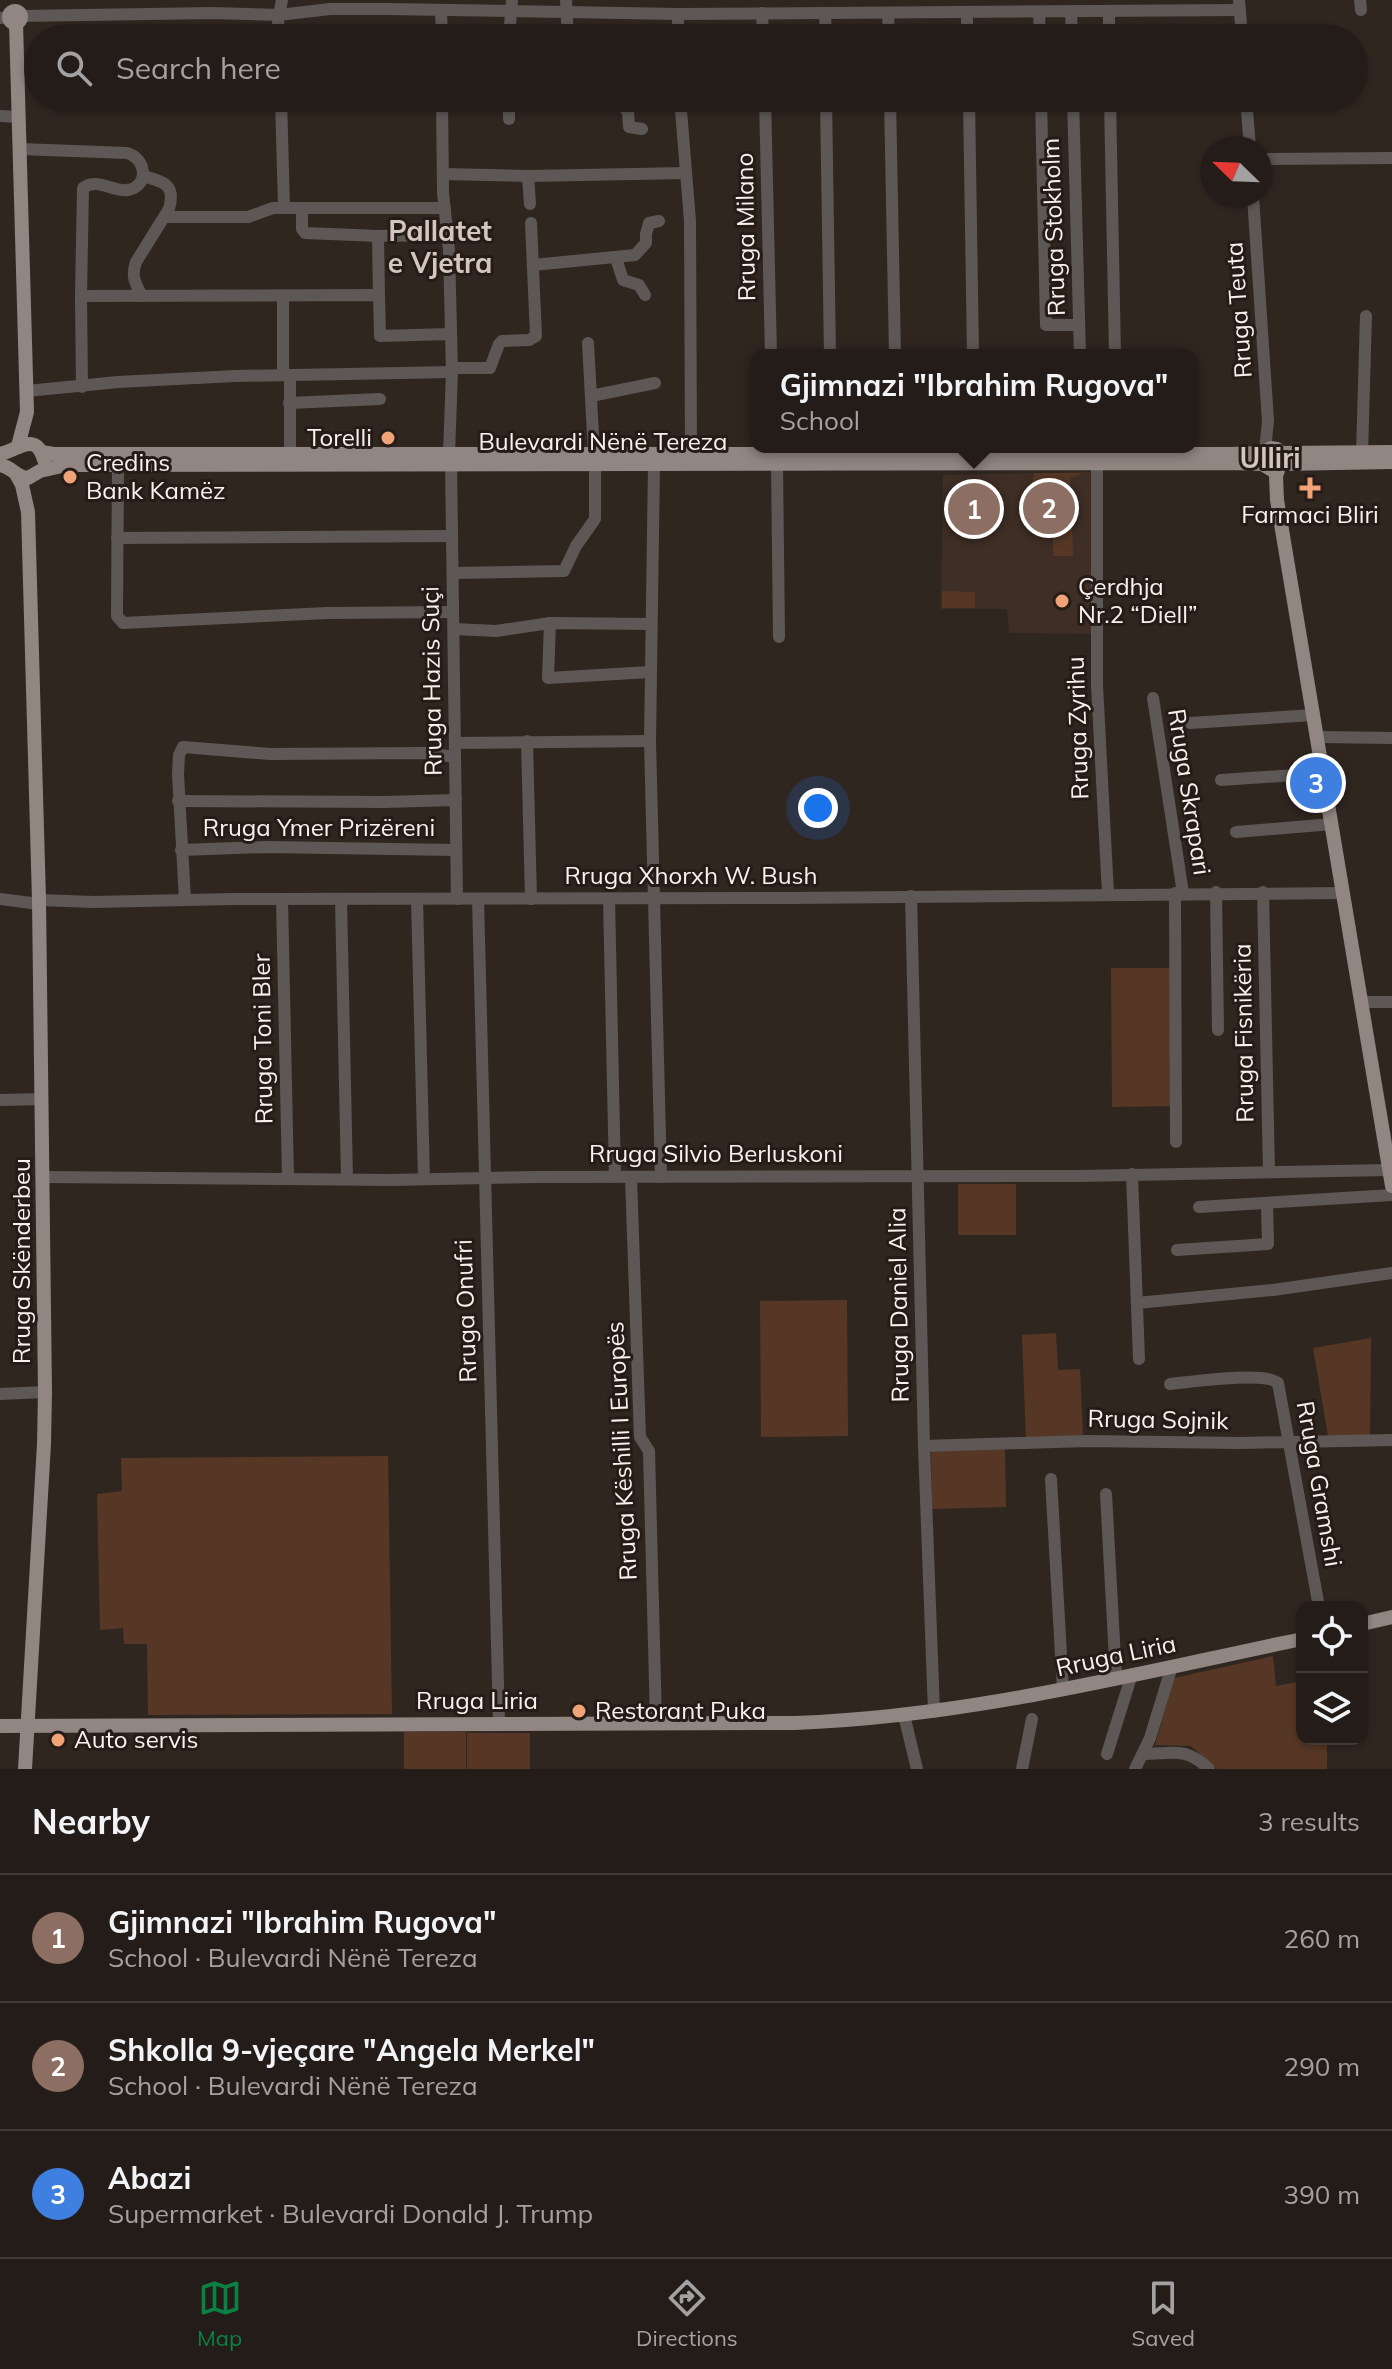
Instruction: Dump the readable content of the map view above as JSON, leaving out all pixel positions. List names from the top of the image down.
{
  "streets": {
    "main road": ["Bulevardi Nënë Tereza", "Rruga Skënderbeu", "Rruga Liria"],
    "street": [
      "Rruga Milano",
      "Rruga Stokholm",
      "Rruga Teuta",
      "Rruga Hazis Suçi",
      "Rruga Zyrihu",
      "Rruga Skrapari",
      "Rruga Ymer Prizëreni",
      "Rruga Xhorxh W. Bush",
      "Rruga Fisnikëria",
      "Rruga Toni Bler",
      "Rruga Silvio Berluskoni",
      "Rruga Daniel Alia",
      "Rruga Onufri",
      "Rruga Sojnik",
      "Rruga Këshilli I Europës",
      "Rruga Gramshi"
    ]
  },
  "crossings": [
    ["Rruga Teuta", "Bulevardi Nënë Tereza"],
    ["Bulevardi Nënë Tereza", "Rruga Hazis Suçi"],
    ["Bulevardi Nënë Tereza", "Rruga Zyrihu"],
    ["Bulevardi Nënë Tereza", "Rruga Skënderbeu"],
    ["Rruga Hazis Suçi", "Rruga Ymer Prizëreni"],
    ["Rruga Hazis Suçi", "Rruga Xhorxh W. Bush"],
    ["Rruga Zyrihu", "Rruga Xhorxh W. Bush"],
    ["Rruga Skrapari", "Rruga Xhorxh W. Bush"],
    ["Rruga Xhorxh W. Bush", "Rruga Fisnikëria"],
    ["Rruga Xhorxh W. Bush", "Rruga Toni Bler"],
    ["Rruga Xhorxh W. Bush", "Rruga Skënderbeu"],
    ["Rruga Xhorxh W. Bush", "Rruga Daniel Alia"],
    ["Rruga Xhorxh W. Bush", "Rruga Onufri"],
    ["Rruga Fisnikëria", "Rruga Silvio Berluskoni"],
    ["Rruga Toni Bler", "Rruga Silvio Berluskoni"],
    ["Rruga Silvio Berluskoni", "Rruga Skënderbeu"],
    ["Rruga Silvio Berluskoni", "Rruga Daniel Alia"],
    ["Rruga Silvio Berluskoni", "Rruga Onufri"],
    ["Rruga Silvio Berluskoni", "Rruga Këshilli I Europës"],
    ["Rruga Skënderbeu", "Rruga Liria"],
    ["Rruga Daniel Alia", "Rruga Sojnik"],
    ["Rruga Daniel Alia", "Rruga Liria"],
    ["Rruga Onufri", "Rruga Liria"],
    ["Rruga Sojnik", "Rruga Gramshi"],
    ["Rruga Këshilli I Europës", "Rruga Liria"]
  ],
  "districts": ["Pallatet e Vjetra", "Ulliri"],
  "places": {
    "other": [
      "Torelli",
      "Credins Bank Kamëz",
      "Çerdhja Nr.2 “Diell”",
      "Restorant Puka",
      "Auto servis"
    ],
    "health": ["Farmaci Bliri"]
  },
  "north": "top left",
  "page": {
    "search": "Search here",
    "popup": ["Gjimnazi \"Ibrahim Rugova\"", "School"],
    "pins": ["2", "1", "3"],
    "heading": ["Nearby", "3 results"],
    "list": [
      {
        "mark": "1",
        "name": "Gjimnazi \"Ibrahim Rugova\"",
        "note": "School · Bulevardi Nënë Tereza",
        "value": "260 m"
      },
      {
        "mark": "2",
        "name": "Shkolla 9-vjeçare \"Angela Merkel\"",
        "note": "School · Bulevardi Nënë Tereza",
        "value": "290 m"
      },
      {
        "mark": "3",
        "name": "Abazi",
        "note": "Supermarket · Bulevardi Donald J. Trump",
        "value": "390 m"
      }
    ],
    "nav": ["Map", "Directions", "Saved"]
  }
}
